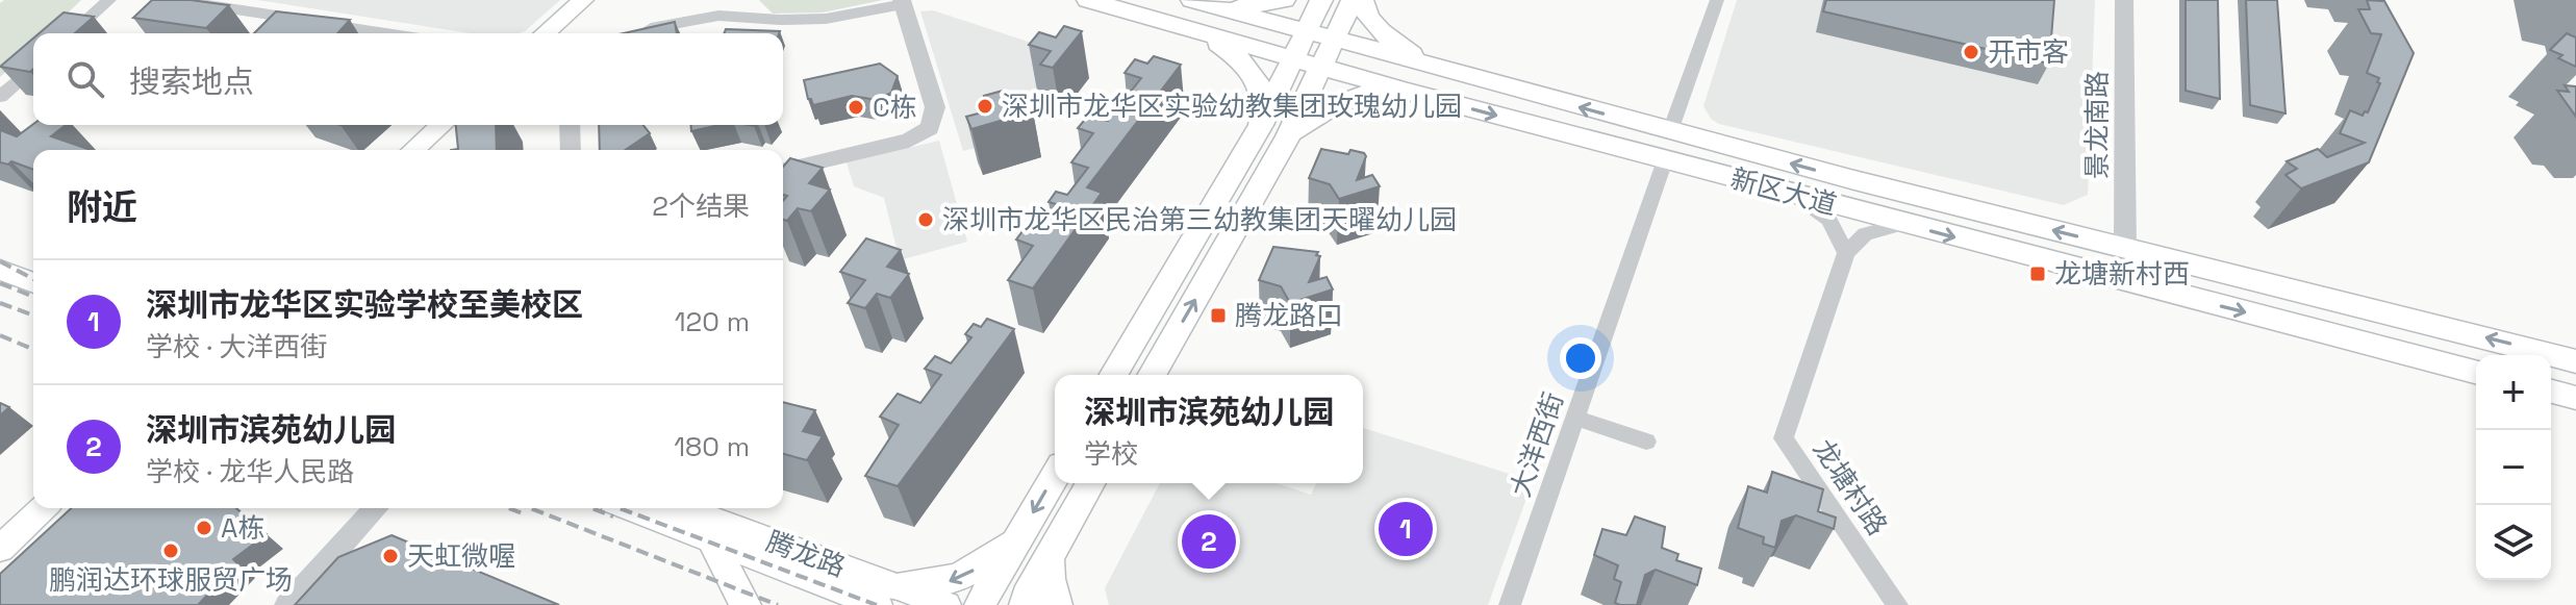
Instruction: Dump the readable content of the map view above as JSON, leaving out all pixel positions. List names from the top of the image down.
{
  "streets": {
    "main road": ["新区大道", "腾龙路"],
    "street": ["景龙南路", "大洋西街", "龙塘村路"]
  },
  "crossings": [
    ["景龙南路", "新区大道"],
    ["新区大道", "大洋西街"]
  ],
  "places": {
    "other": [
      "开市客",
      "深圳市龙华区实验幼教集团玫瑰幼儿园",
      "C栋",
      "深圳市龙华区民治第三幼教集团天曜幼儿园",
      "A栋",
      "鹏润达环球服贸广场",
      "天虹微喔"
    ],
    "transit": ["龙塘新村西", "腾龙路口"]
  },
  "page": {
    "search": "搜索地点",
    "heading": ["附近", "2个结果"],
    "list": [
      {
        "mark": "1",
        "name": "深圳市龙华区实验学校至美校区",
        "note": "学校 · 大洋西街",
        "value": "120 m"
      },
      {
        "mark": "2",
        "name": "深圳市滨苑幼儿园",
        "note": "学校 · 龙华人民路",
        "value": "180 m"
      }
    ],
    "map_buttons": ["+", "−"],
    "popup": ["深圳市滨苑幼儿园", "学校"],
    "pins": ["1", "2"]
  }
}
